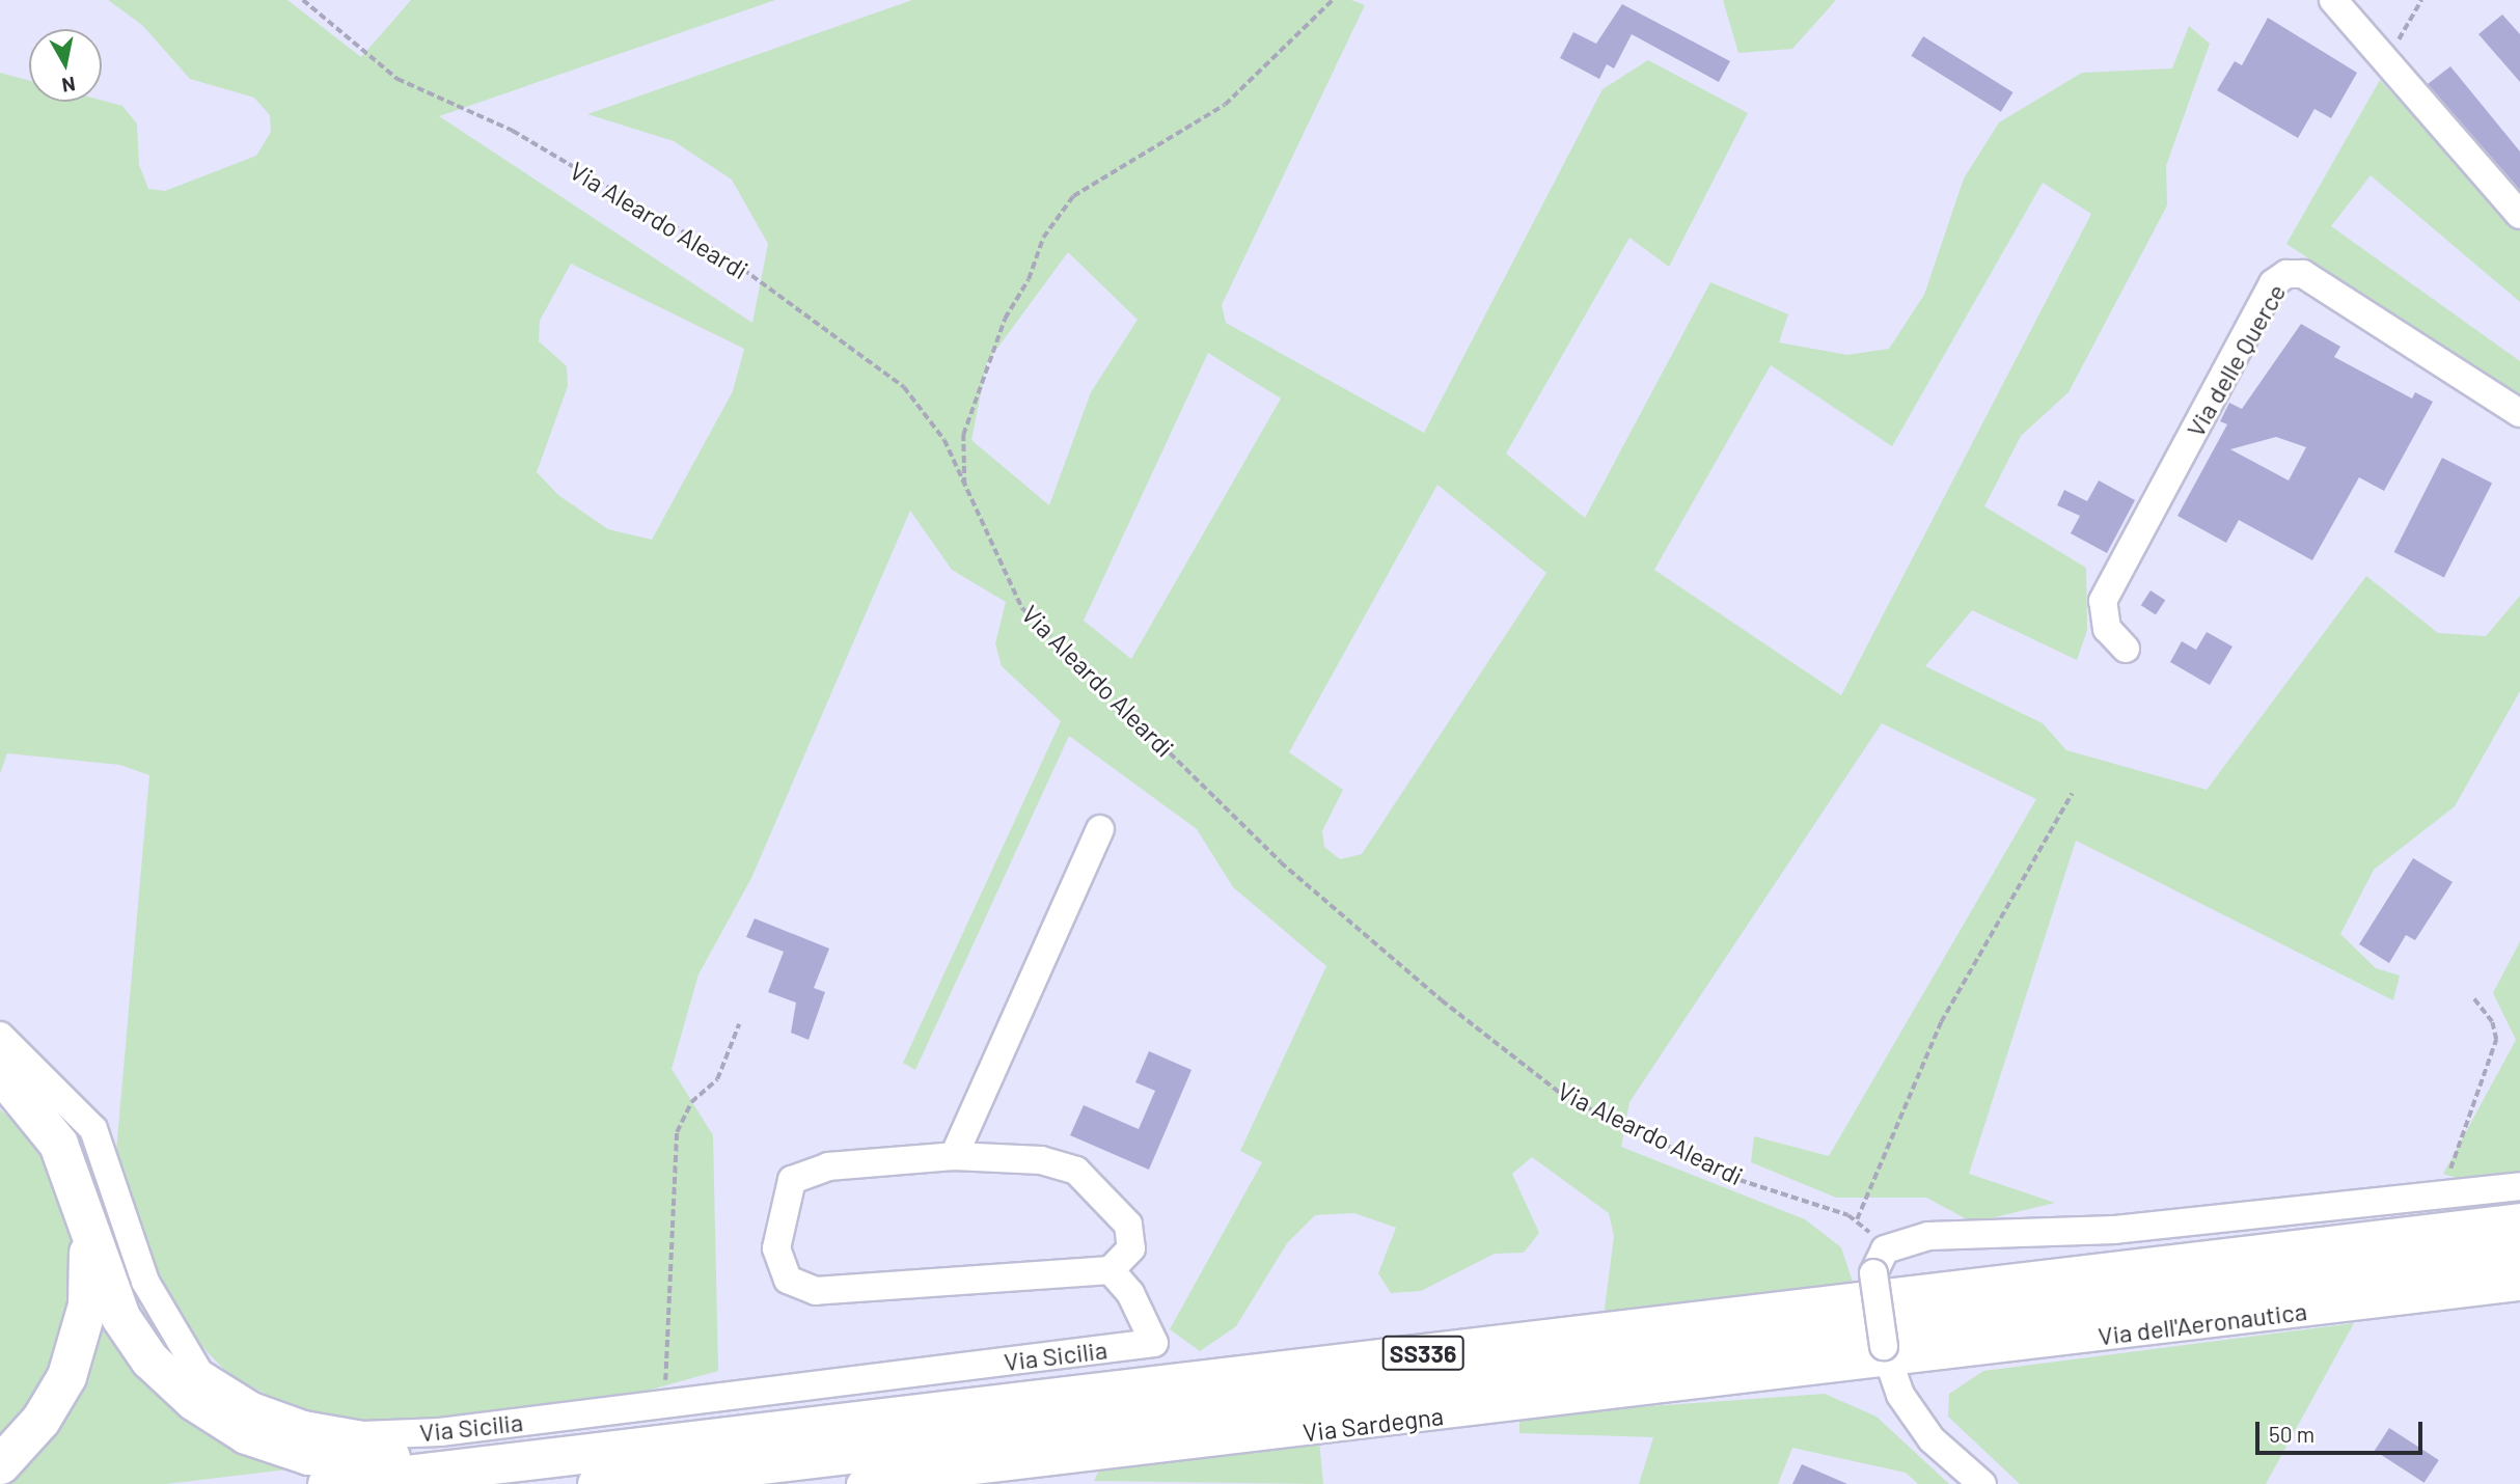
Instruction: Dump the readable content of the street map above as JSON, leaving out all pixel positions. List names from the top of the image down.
{
  "streets": {
    "highway": ["SS336"],
    "street": [
      "Via delle Querce",
      "Via dell'Aeronautica",
      "Via Sicilia",
      "Via Sardegna"
    ],
    "path": ["Via Aleardo Aleardi"]
  },
  "crossings": [
    ["Via dell'Aeronautica", "Via Sardegna"]
  ],
  "scale_bar": "50 m",
  "north": "bottom"
}
